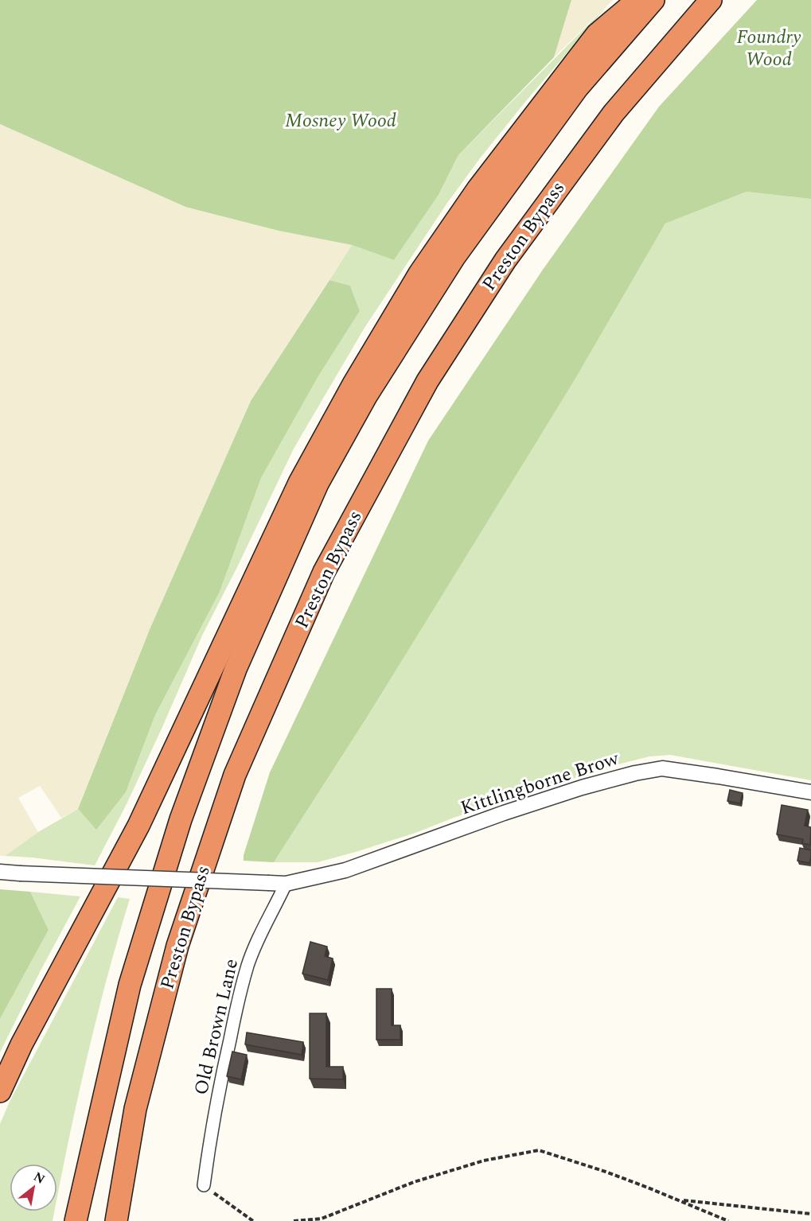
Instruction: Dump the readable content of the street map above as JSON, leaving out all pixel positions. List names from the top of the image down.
{
  "streets": {
    "highway": ["Preston Bypass"],
    "street": ["Kittlingborne Brow", "Old Brown Lane"]
  },
  "crossings": [
    ["Kittlingborne Brow", "Old Brown Lane"]
  ],
  "parks": ["Foundry Wood", "Mosney Wood"],
  "north": "top right"
}
